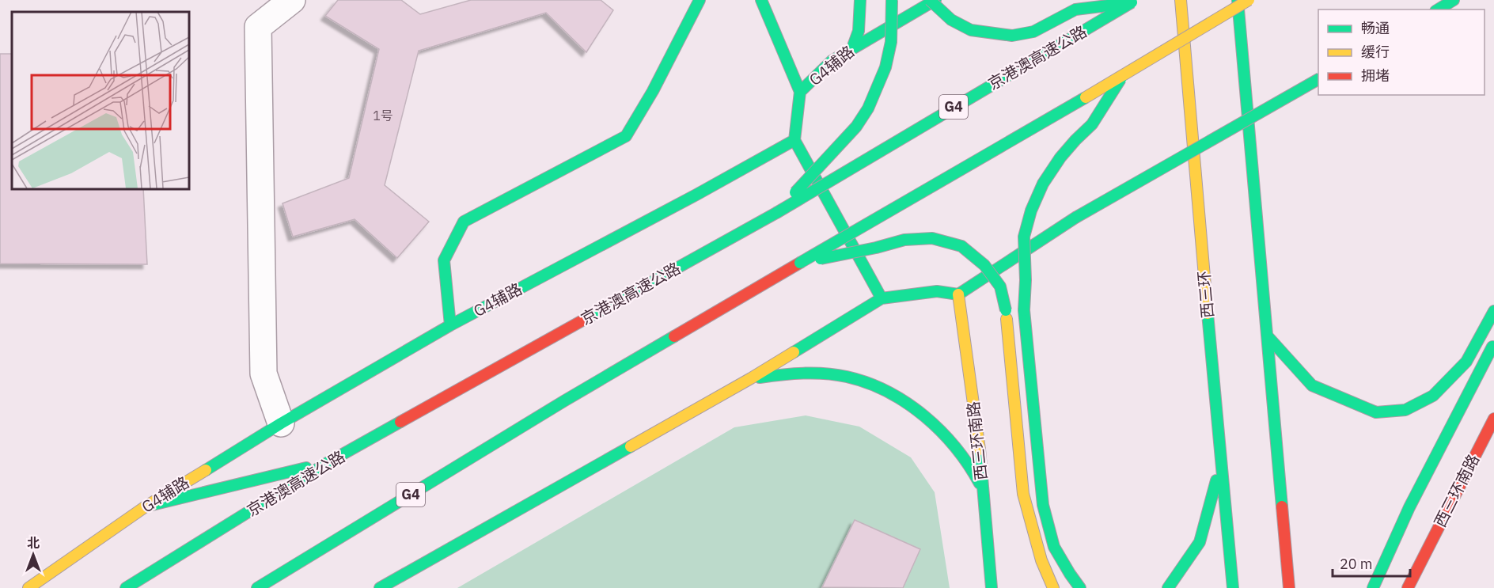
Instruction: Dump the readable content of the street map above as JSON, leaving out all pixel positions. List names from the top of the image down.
{
  "streets": {
    "main road": [
      "京港澳高速公路",
      "G4辅路",
      "G4",
      "西三环",
      "西三环南路"
    ]
  },
  "house_numbers": ["1号"],
  "legend": ["畅通", "缓行", "拥堵"],
  "scale_bar": "20 m",
  "north": "top"
}
